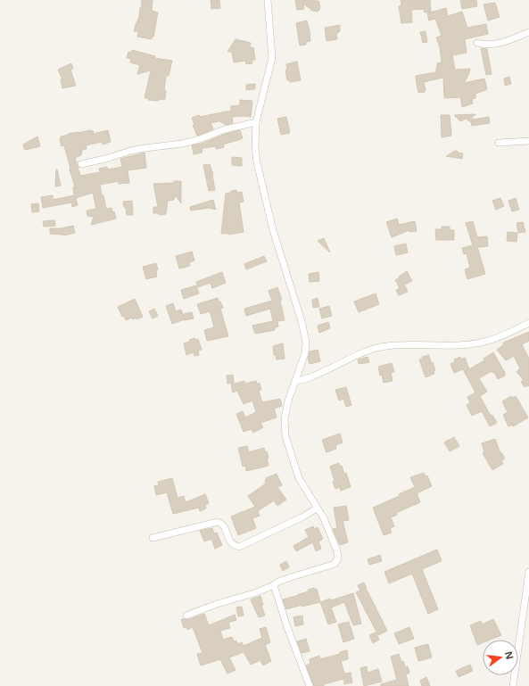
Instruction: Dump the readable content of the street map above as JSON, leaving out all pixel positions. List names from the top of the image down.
{
  "north": "right"
}
